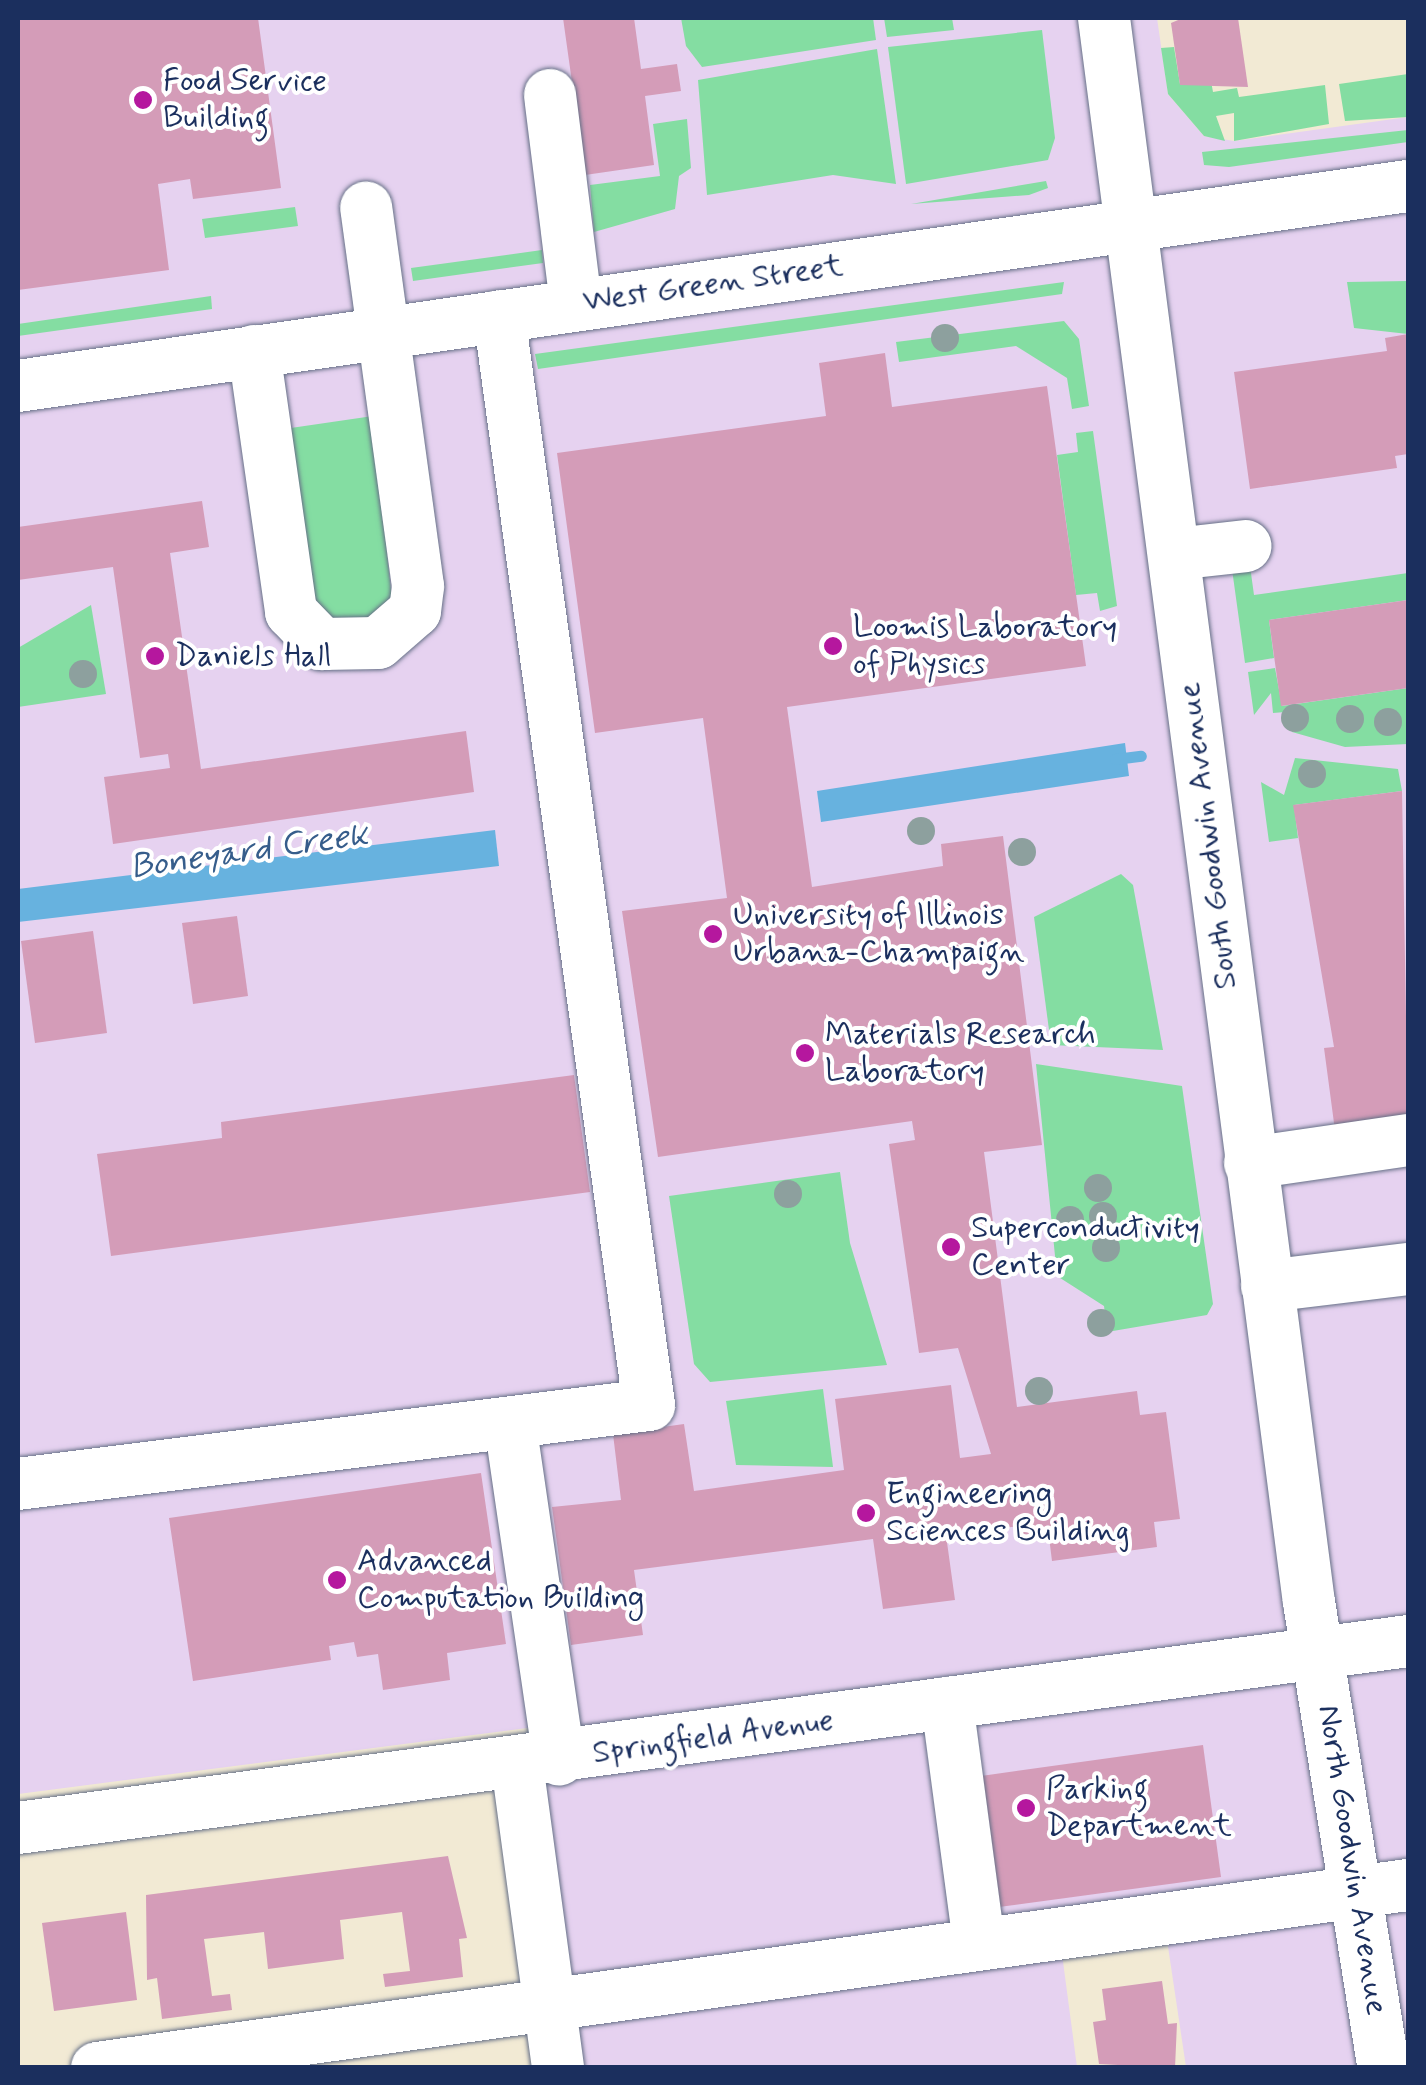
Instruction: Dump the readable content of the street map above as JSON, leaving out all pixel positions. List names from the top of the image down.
{
  "streets": {
    "street": [
      "West Green Street",
      "South Goodwin Avenue",
      "Springfield Avenue",
      "North Goodwin Avenue"
    ]
  },
  "crossings": [
    ["West Green Street", "South Goodwin Avenue"],
    ["South Goodwin Avenue", "Springfield Avenue"],
    ["South Goodwin Avenue", "North Goodwin Avenue"],
    ["Springfield Avenue", "North Goodwin Avenue"]
  ],
  "water": ["Boneyard Creek"],
  "places": [
    "Food Service Building",
    "Loomis Laboratory of Physics",
    "Daniels Hall",
    "University of Illinois Urbana-Champaign",
    "Materials Research Laboratory",
    "Superconductivity Center",
    "Engineering Sciences Building",
    "Advanced Computation Building",
    "Parking Department"
  ]
}
